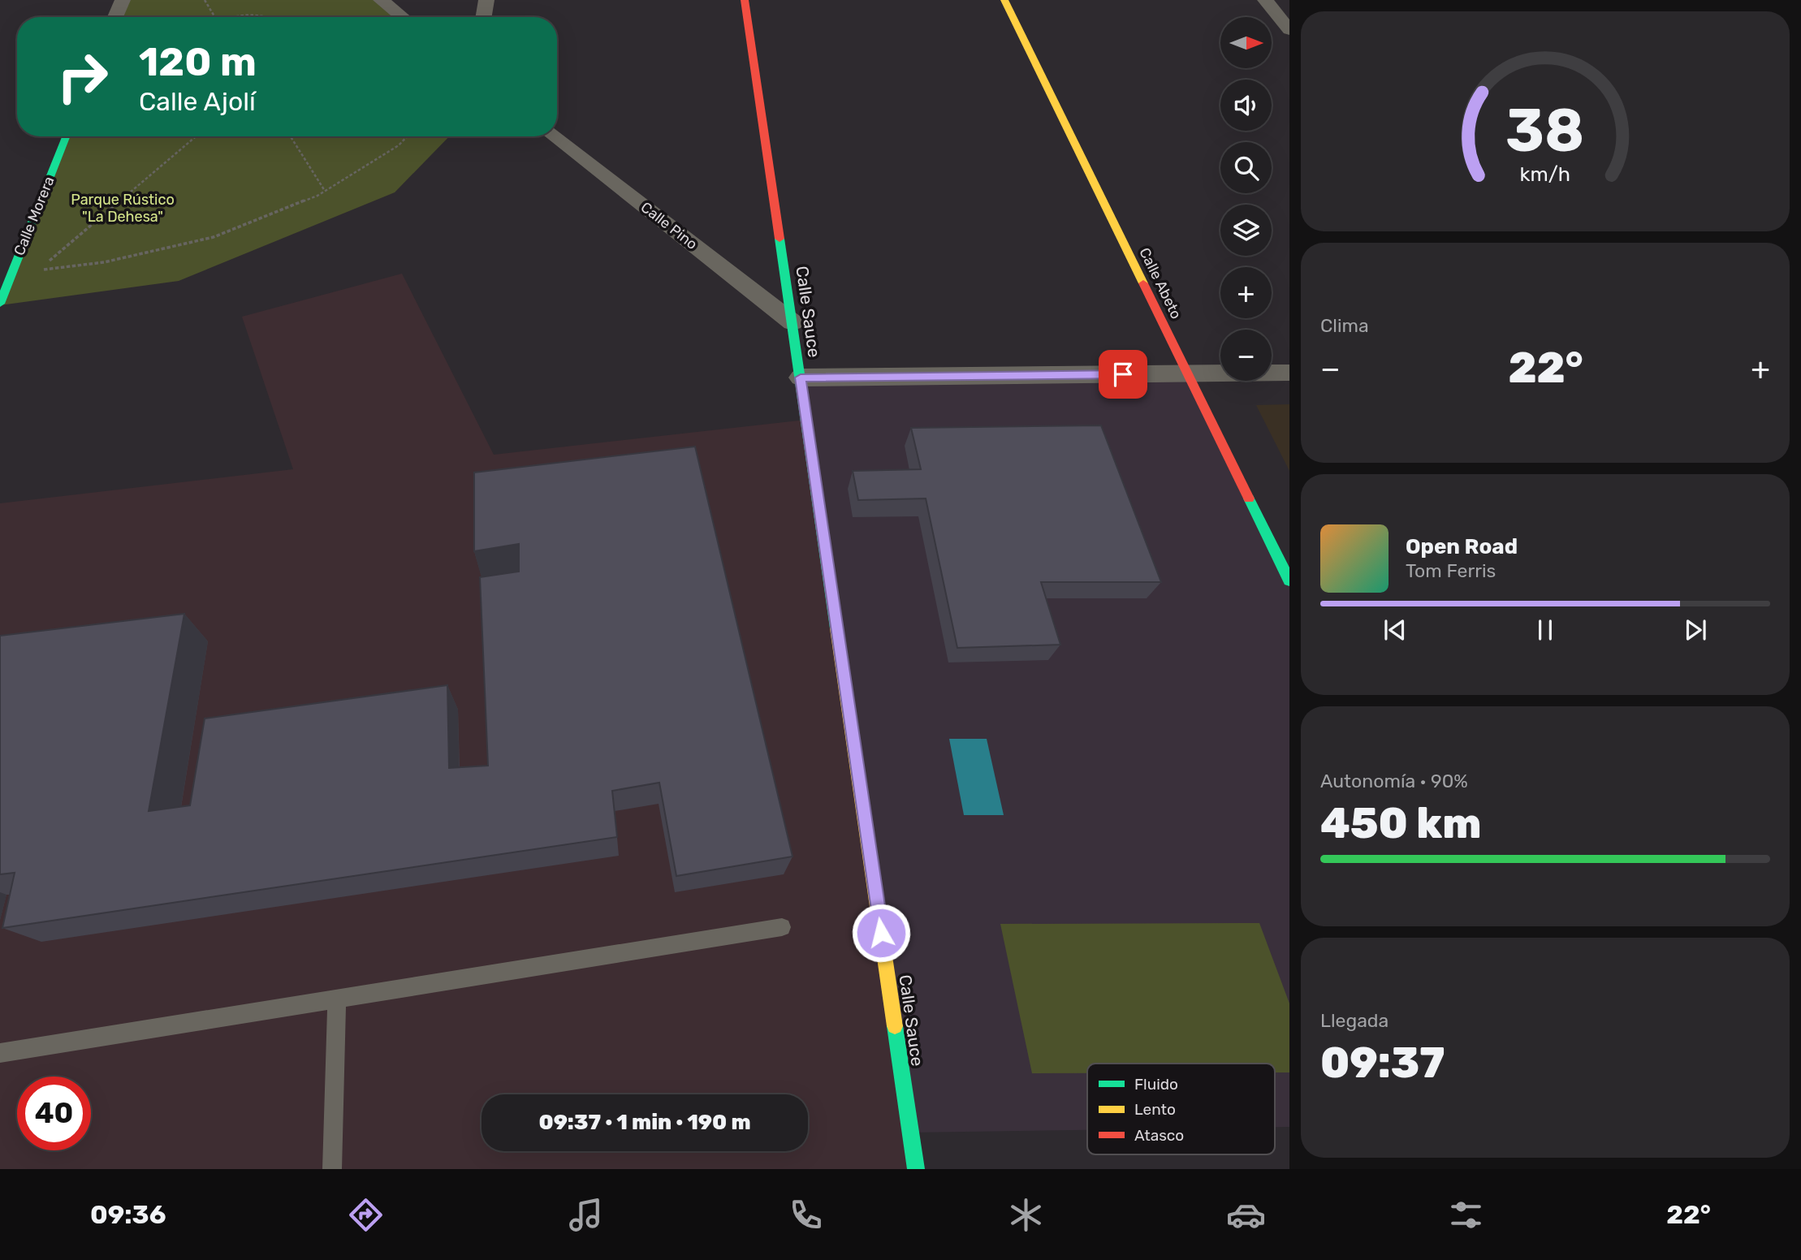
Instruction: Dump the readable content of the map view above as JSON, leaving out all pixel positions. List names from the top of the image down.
{
  "streets": {
    "street": [
      "Calle Morera",
      "Calle Pino",
      "Calle Abeto",
      "Calle Sauce"
    ]
  },
  "crossings": [
    ["Calle Pino", "Calle Sauce"]
  ],
  "parks": ["Parque Rústico \"La Dehesa\""],
  "legend": ["Fluido", "Lento", "Atasco"],
  "north": "right",
  "page": {
    "map_buttons": ["+", "−"],
    "turn": ["120 m", "Calle Ajolí"],
    "tile": [
      "Clima",
      ["Autonomía · 90%", "450 km"],
      ["Llegada", "09:37"]
    ],
    "heat": ["−", "22°", "+"],
    "song": ["Open Road", "Tom Ferris"],
    "limit": "40",
    "trip": "09:37 · 1 min · 190 m",
    "tabs": ["09:36", "22°"],
    "gauge": ["38", "km/h"]
  }
}
